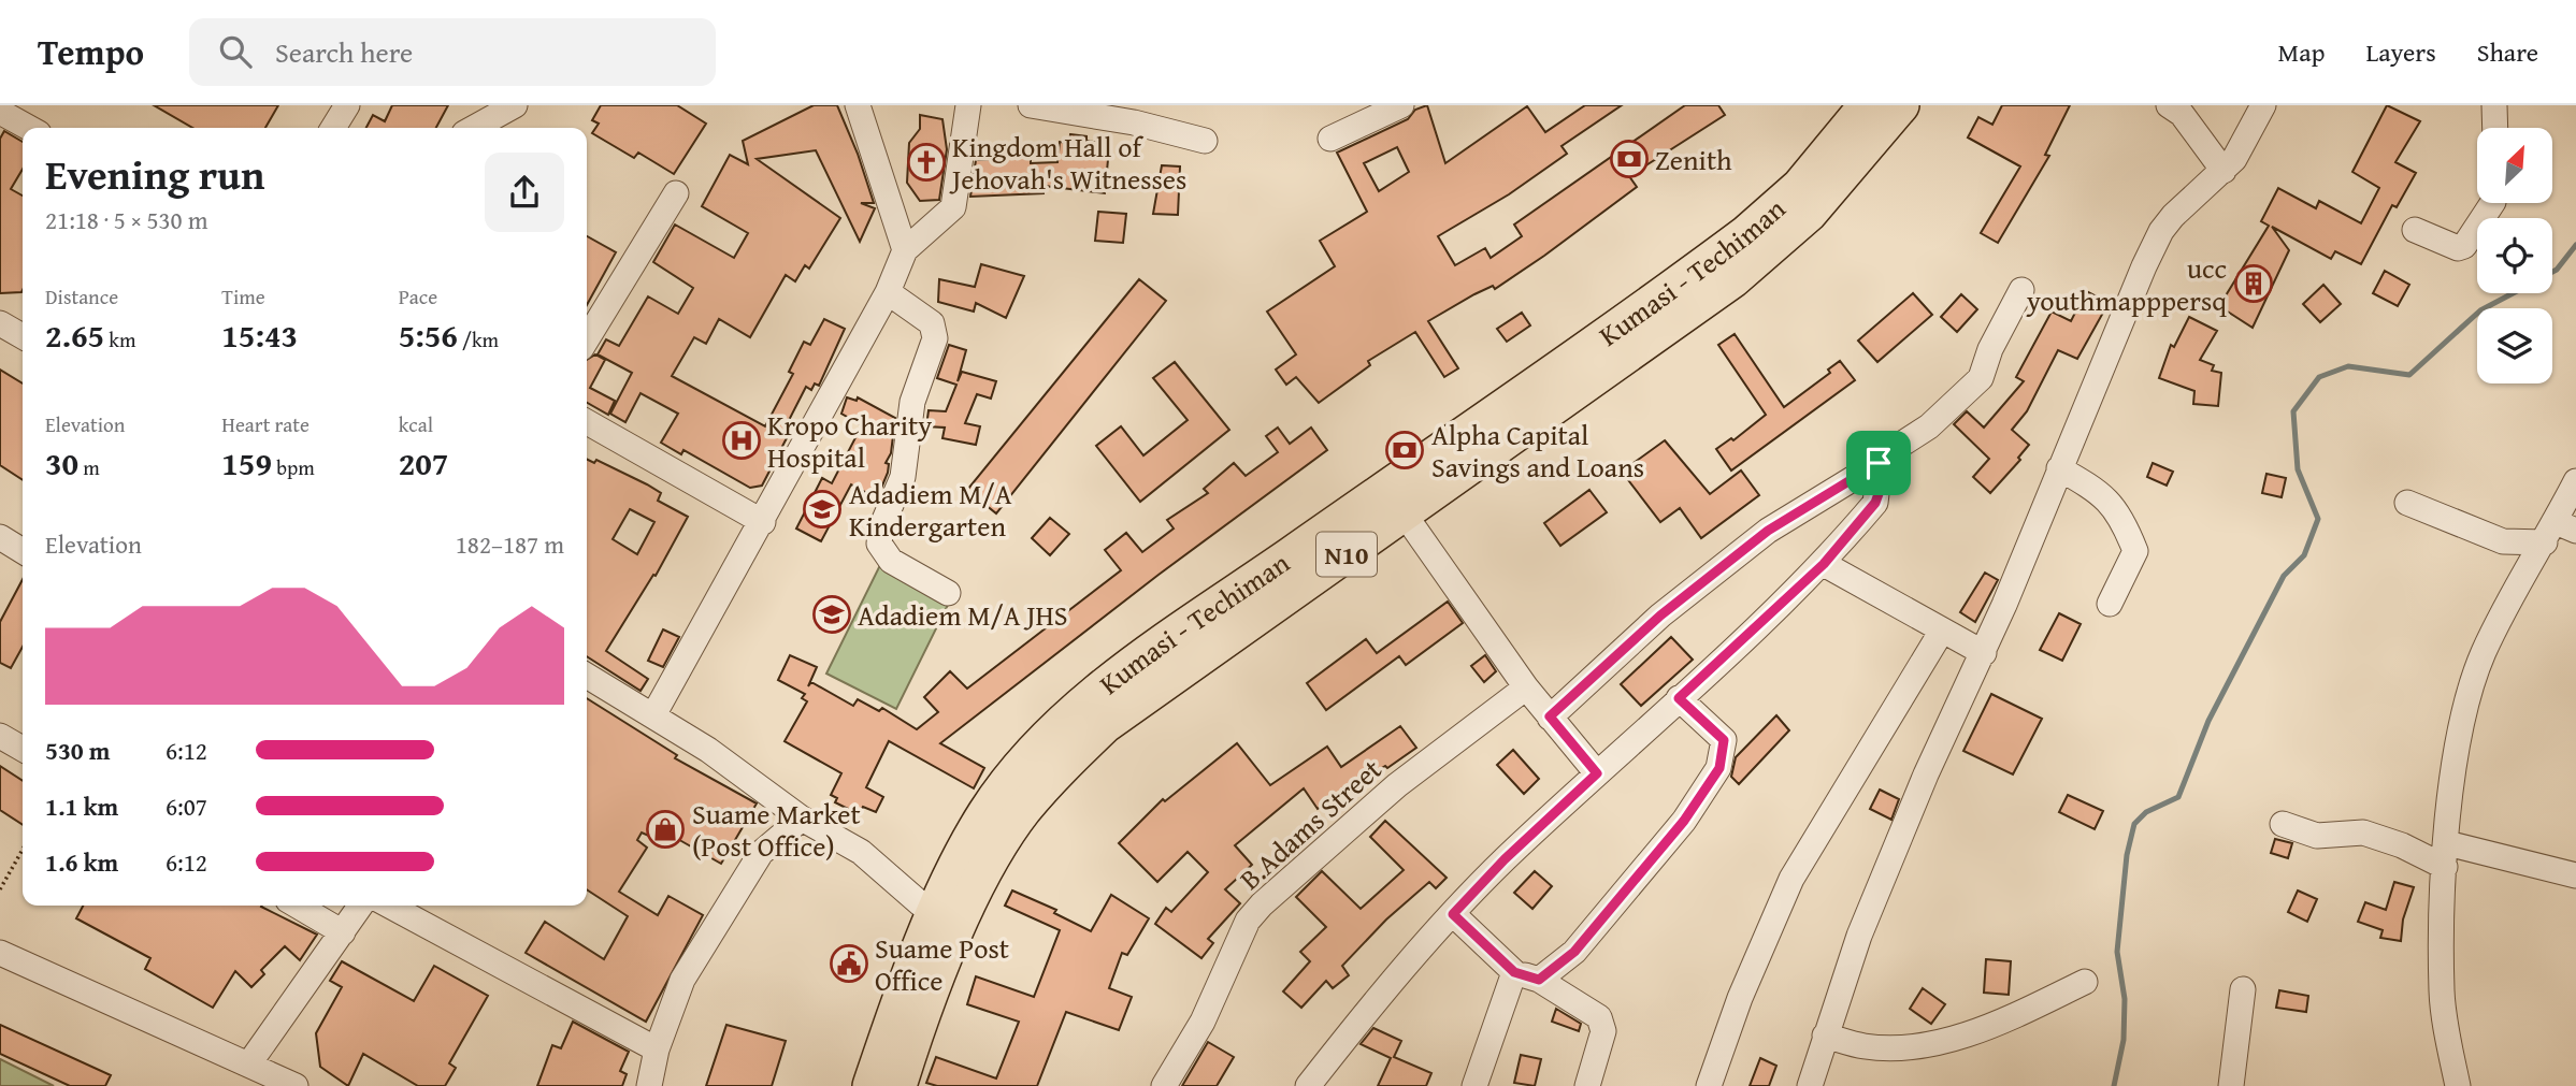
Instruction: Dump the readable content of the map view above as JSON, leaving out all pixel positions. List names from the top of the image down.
{
  "streets": {
    "highway": ["Kumasi - Techiman", "N10"],
    "street": ["B.Adams Street"]
  },
  "crossings": [
    ["Kumasi - Techiman", "N10"]
  ],
  "places": {
    "bank": ["Zenith", "Alpha Capital Savings and Loans"],
    "church": ["Kingdom Hall of Jehovah's Witnesses"],
    "building": ["ucc youthmapppersq"],
    "hospital": ["Kropo Charity Hospital"],
    "school or university": ["Adadiem M/A Kindergarten", "Adadiem M/A JHS"],
    "shop": ["Suame Market (Post Office)"],
    "public building": ["Suame Post Office"]
  },
  "north": "top right",
  "page": {
    "header": "Tempo",
    "search": "Search here",
    "nav": ["Map", "Layers", "Share"],
    "heading": ["Evening run", "21:18 · 5 × 530 m"],
    "stats": [
      ["Distance", "2.65 km"],
      ["Time", "15:43"],
      ["Pace", "5:56 /km"],
      ["Elevation", "30 m"],
      ["Heart rate", "159 bpm"],
      ["kcal", "207"]
    ],
    "chart": ["Elevation", "182–187 m"],
    "list": [
      {
        "name": "530 m",
        "note": "6:12"
      },
      {
        "name": "1.1 km",
        "note": "6:07"
      },
      {
        "name": "1.6 km",
        "note": "6:12"
      }
    ]
  }
}
